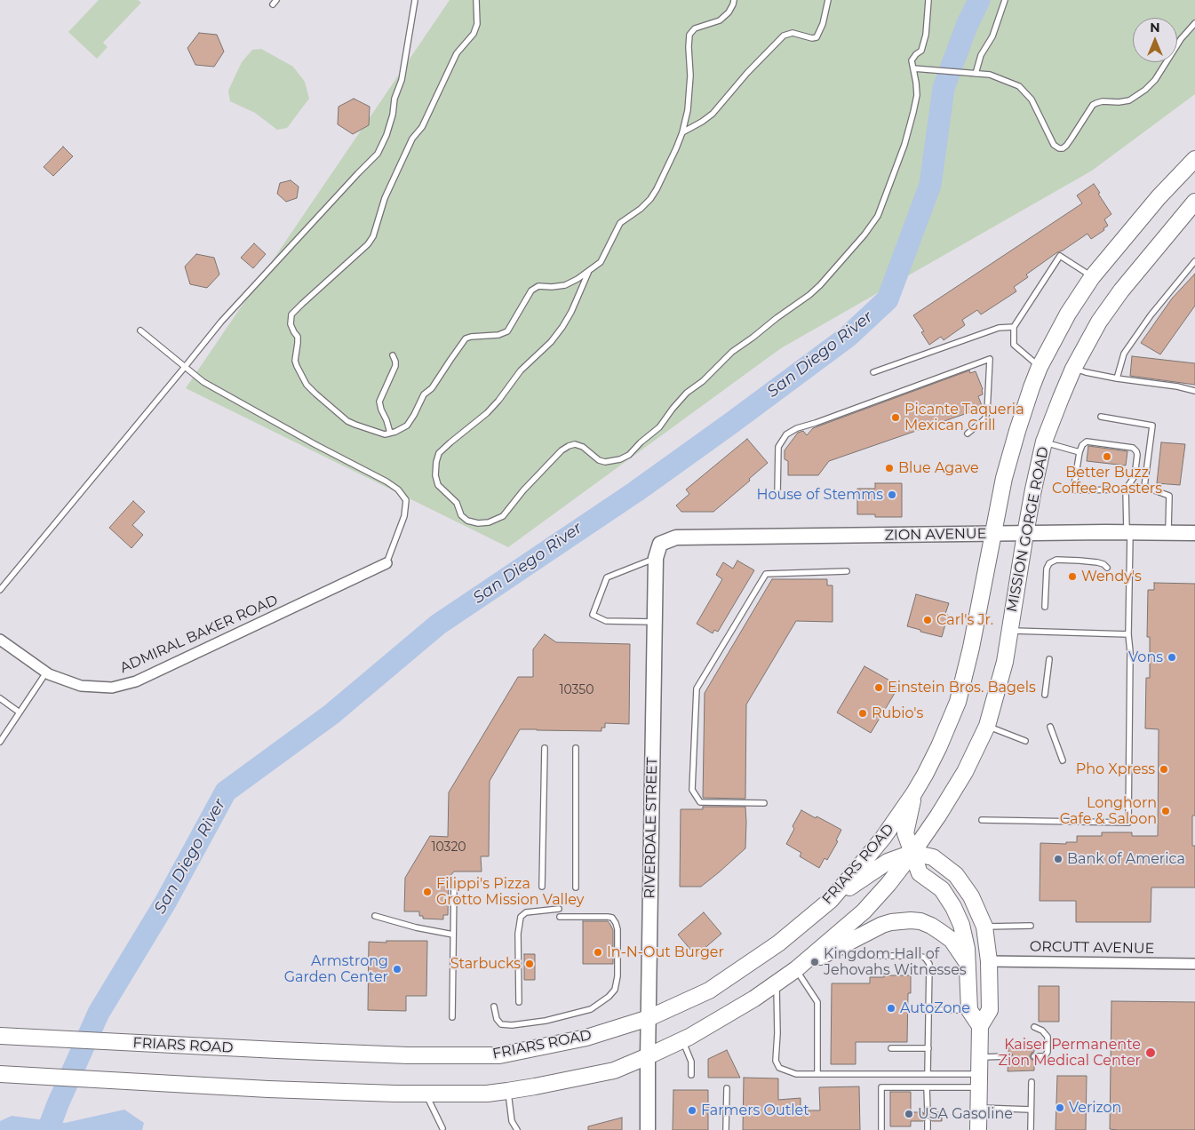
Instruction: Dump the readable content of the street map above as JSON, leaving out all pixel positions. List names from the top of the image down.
{
  "streets": {
    "main road": ["MISSION GORGE ROAD", "FRIARS ROAD"],
    "street": [
      "ZION AVENUE",
      "ADMIRAL BAKER ROAD",
      "RIVERDALE STREET",
      "ORCUTT AVENUE"
    ]
  },
  "crossings": [
    ["MISSION GORGE ROAD", "ZION AVENUE"],
    ["ZION AVENUE", "RIVERDALE STREET"],
    ["RIVERDALE STREET", "FRIARS ROAD"]
  ],
  "water": ["San Diego River"],
  "places": [
    "Picante Taqueria Mexican Grill",
    "Better Buzz Coffee Roasters",
    "Blue Agave",
    "House of Stemms",
    "Wendy's",
    "Carl's Jr.",
    "Vons",
    "Einstein Bros. Bagels",
    "Rubio's",
    "Pho Xpress",
    "Longhorn Cafe & Saloon",
    "Bank of America",
    "Filippi's Pizza Grotto Mission Valley",
    "In-N-Out Burger",
    "Kingdom Hall of Jehovahs Witnesses",
    "Starbucks",
    "Armstrong Garden Center",
    "AutoZone",
    "Kaiser Permanente Zion Medical Center",
    "Verizon",
    "Farmers Outlet",
    "USA Gasoline"
  ],
  "house_numbers": ["10350", "10320"],
  "north": "top"
}
